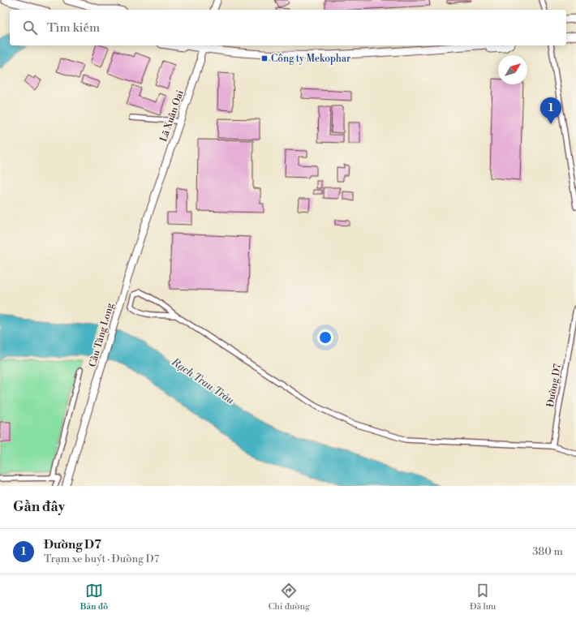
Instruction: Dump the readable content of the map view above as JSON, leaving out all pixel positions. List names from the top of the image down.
{
  "streets": {
    "main road": ["Lã Xuân Oai", "Cầu Tăng Long"],
    "street": ["Đường D7"]
  },
  "crossings": [
    ["Lã Xuân Oai", "Cầu Tăng Long"]
  ],
  "water": ["Rạch Trau Trảu"],
  "places": {
    "transit": ["Công ty Mekophar"]
  },
  "north": "top right",
  "page": {
    "search": "Tìm kiếm",
    "pins": "1",
    "heading": "Gần đây",
    "list": [
      {
        "mark": "1",
        "name": "Đường D7",
        "note": "Trạm xe buýt · Đường D7",
        "value": "380 m"
      }
    ],
    "nav": ["Bản đồ", "Chỉ đường", "Đã lưu"]
  }
}
